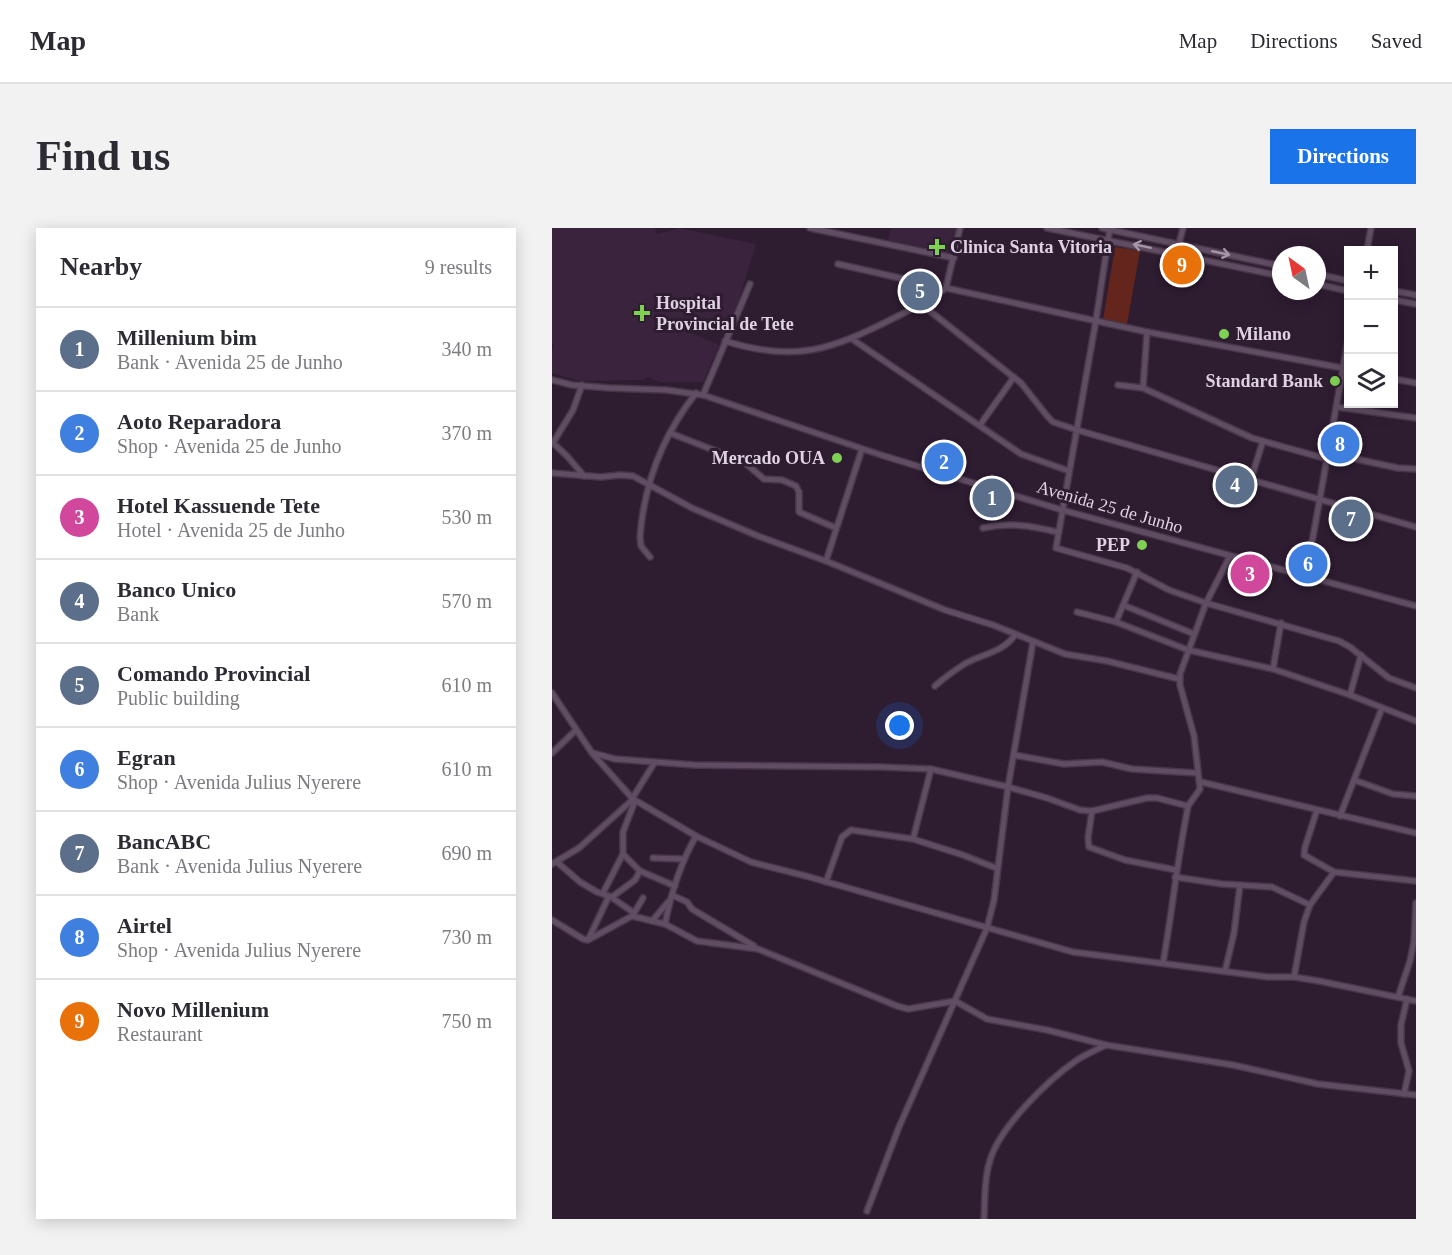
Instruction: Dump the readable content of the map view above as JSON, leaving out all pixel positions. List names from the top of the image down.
{
  "streets": {
    "street": ["Avenida 25 de Junho"]
  },
  "places": {
    "health": ["Clinica Santa Vitoria", "Hospital Provincial de Tete"],
    "other": [
      "Milano",
      "Standard Bank",
      "Mercado OUA",
      "PEP"
    ]
  },
  "north": "top left",
  "page": {
    "header": "Map",
    "nav": ["Map", "Directions", "Saved"],
    "buttons": "Directions",
    "title": "Find us",
    "heading": ["Nearby", "9 results"],
    "pins": [
      "9",
      "5",
      "8",
      "2",
      "4",
      "1",
      "7",
      "6",
      "3"
    ],
    "map_buttons": ["+", "−"],
    "list": [
      {
        "mark": "1",
        "name": "Millenium bim",
        "note": "Bank · Avenida 25 de Junho",
        "value": "340 m"
      },
      {
        "mark": "2",
        "name": "Aoto Reparadora",
        "note": "Shop · Avenida 25 de Junho",
        "value": "370 m"
      },
      {
        "mark": "3",
        "name": "Hotel Kassuende Tete",
        "note": "Hotel · Avenida 25 de Junho",
        "value": "530 m"
      },
      {
        "mark": "4",
        "name": "Banco Unico",
        "note": "Bank",
        "value": "570 m"
      },
      {
        "mark": "5",
        "name": "Comando Provincial",
        "note": "Public building",
        "value": "610 m"
      },
      {
        "mark": "6",
        "name": "Egran",
        "note": "Shop · Avenida Julius Nyerere",
        "value": "610 m"
      },
      {
        "mark": "7",
        "name": "BancABC",
        "note": "Bank · Avenida Julius Nyerere",
        "value": "690 m"
      },
      {
        "mark": "8",
        "name": "Airtel",
        "note": "Shop · Avenida Julius Nyerere",
        "value": "730 m"
      },
      {
        "mark": "9",
        "name": "Novo Millenium",
        "note": "Restaurant",
        "value": "750 m"
      }
    ]
  }
}
